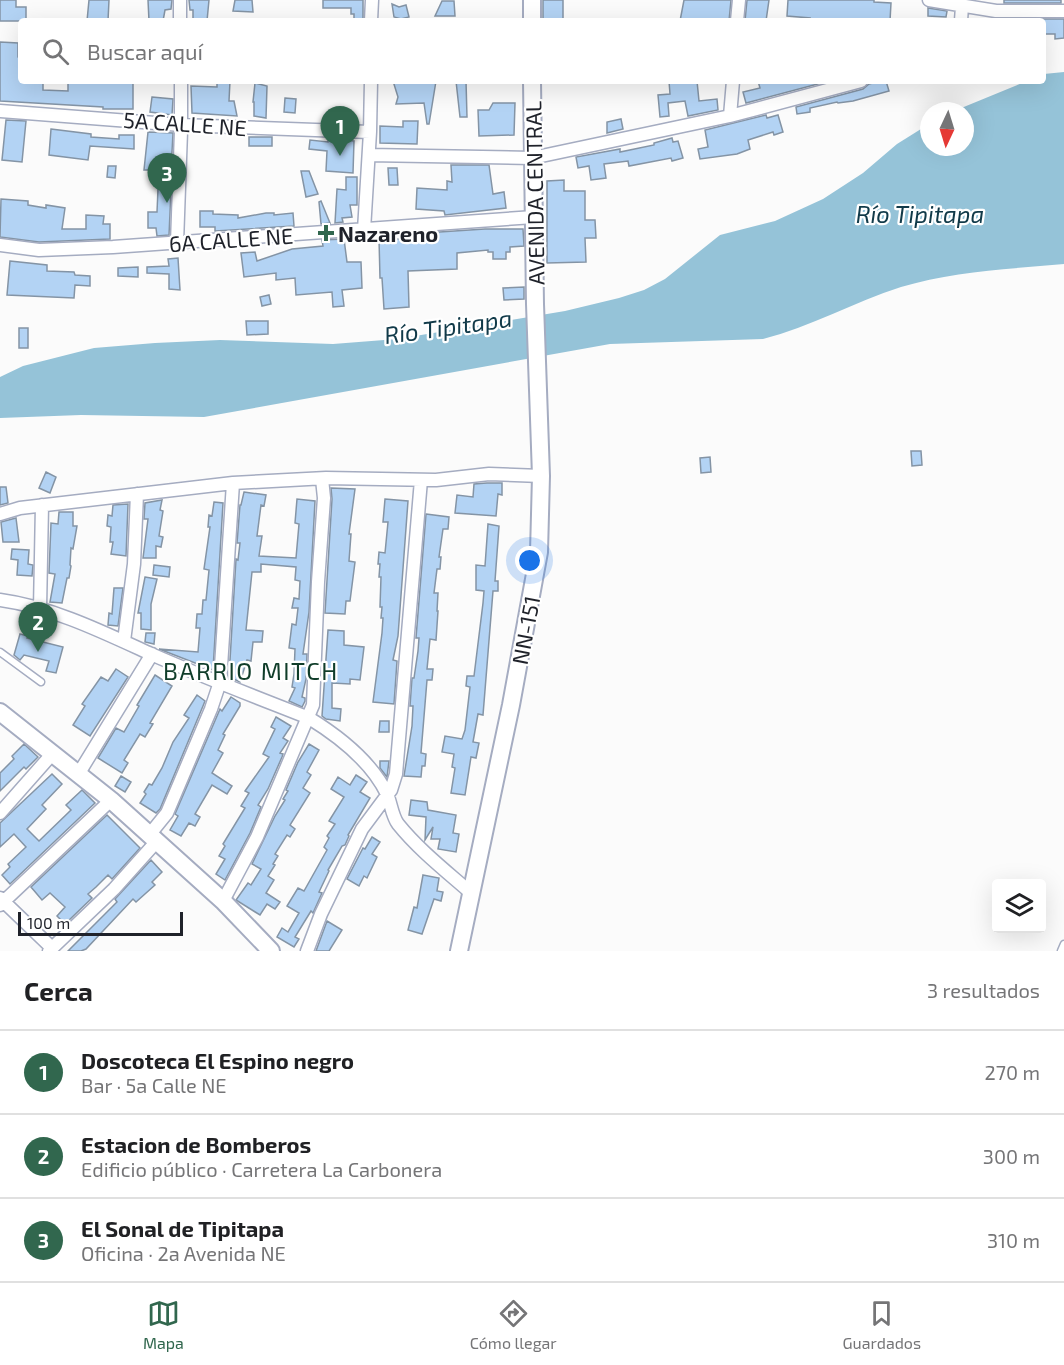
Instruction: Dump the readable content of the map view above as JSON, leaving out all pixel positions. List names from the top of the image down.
{
  "streets": {
    "street": [
      "5A CALLE NE",
      "AVENIDA CENTRAL",
      "6A CALLE NE",
      "NN-151"
    ]
  },
  "crossings": [
    ["AVENIDA CENTRAL", "6A CALLE NE"],
    ["AVENIDA CENTRAL", "NN-151"]
  ],
  "districts": ["BARRIO MITCH"],
  "water": ["Río Tipitapa"],
  "places": {
    "health": ["Nazareno"]
  },
  "scale_bar": "100 m",
  "north": "bottom",
  "page": {
    "search": "Buscar aquí",
    "pins": ["1", "3", "2"],
    "scale": "100 m",
    "heading": ["Cerca", "3 resultados"],
    "list": [
      {
        "mark": "1",
        "name": "Doscoteca El Espino negro",
        "note": "Bar · 5a Calle NE",
        "value": "270 m"
      },
      {
        "mark": "2",
        "name": "Estacion de Bomberos",
        "note": "Edificio público · Carretera La Carbonera",
        "value": "300 m"
      },
      {
        "mark": "3",
        "name": "El Sonal de Tipitapa",
        "note": "Oficina · 2a Avenida NE",
        "value": "310 m"
      }
    ],
    "nav": ["Mapa", "Cómo llegar", "Guardados"]
  }
}
